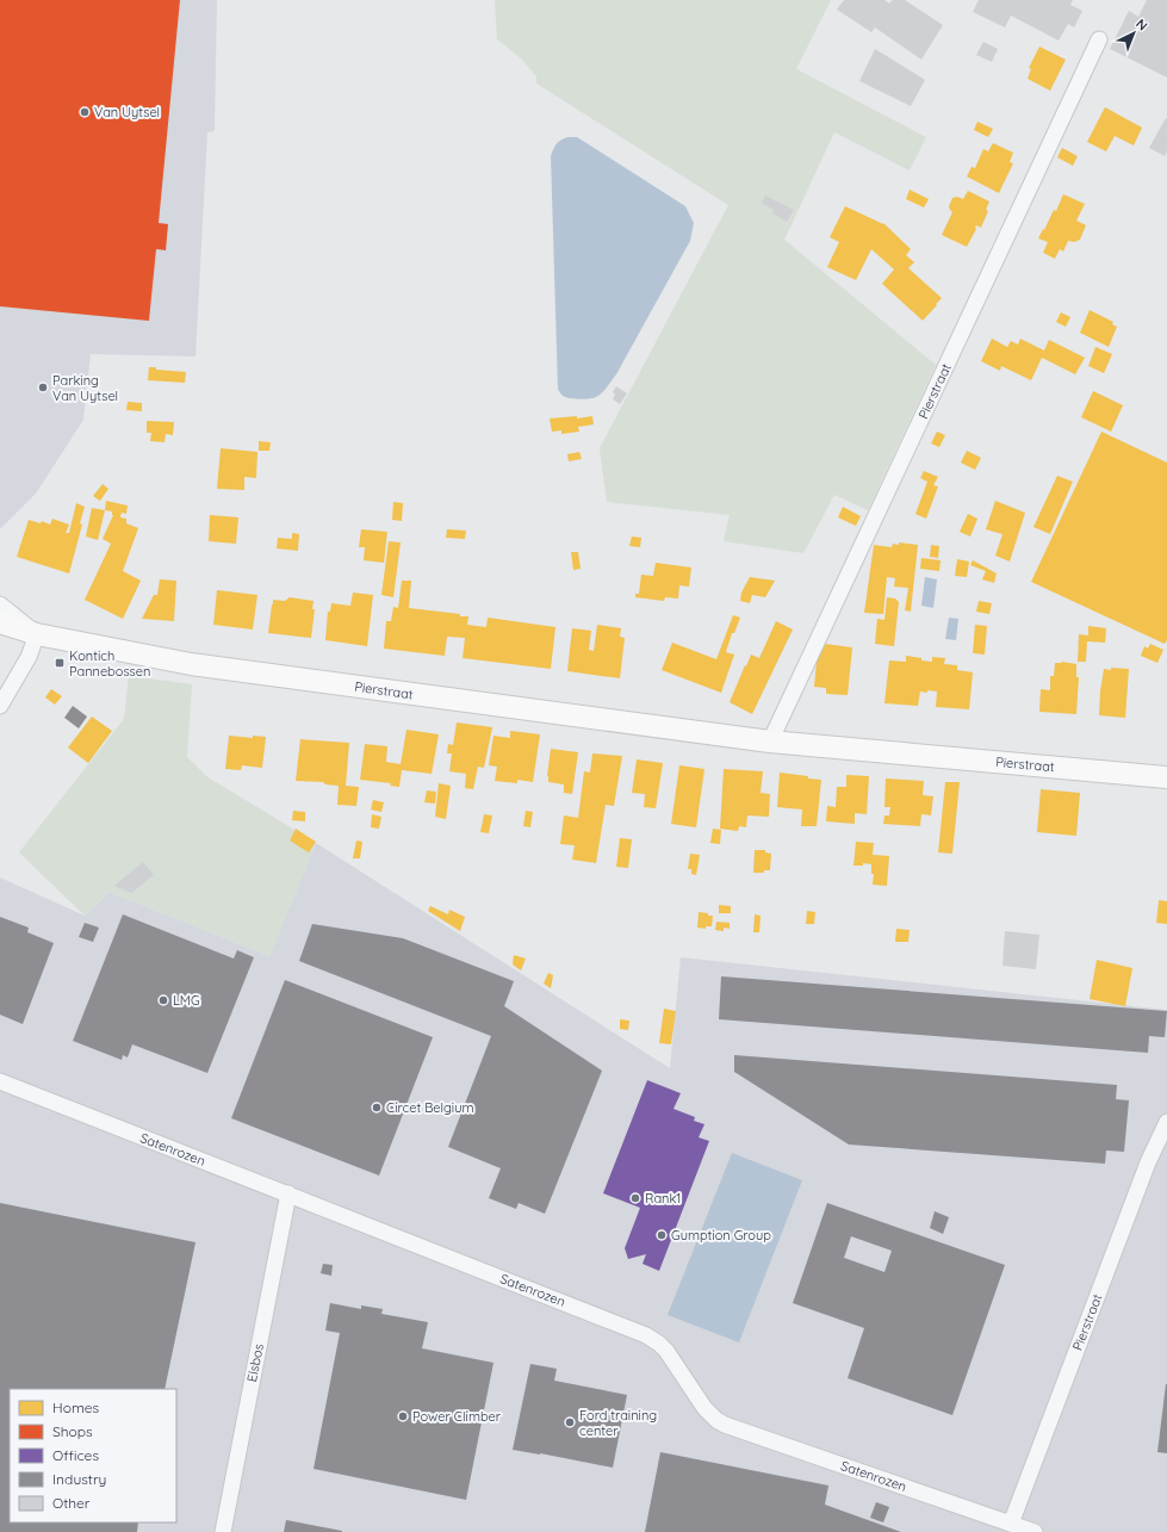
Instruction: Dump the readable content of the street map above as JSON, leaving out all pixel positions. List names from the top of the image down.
{
  "streets": {
    "street": ["Pierstraat", "Satenrozen", "Elsbos"]
  },
  "crossings": [
    ["Pierstraat", "Satenrozen"],
    ["Satenrozen", "Elsbos"]
  ],
  "places": {
    "other": [
      "Van Uytsel",
      "Parking Van Uytsel",
      "LMG",
      "Circet Belgium",
      "Rank1",
      "Gumption Group",
      "Power Climber",
      "Ford training center"
    ],
    "transit": ["Kontich Pannebossen"]
  },
  "legend": [
    "Homes",
    "Shops",
    "Offices",
    "Industry",
    "Other"
  ],
  "north": "top right"
}
